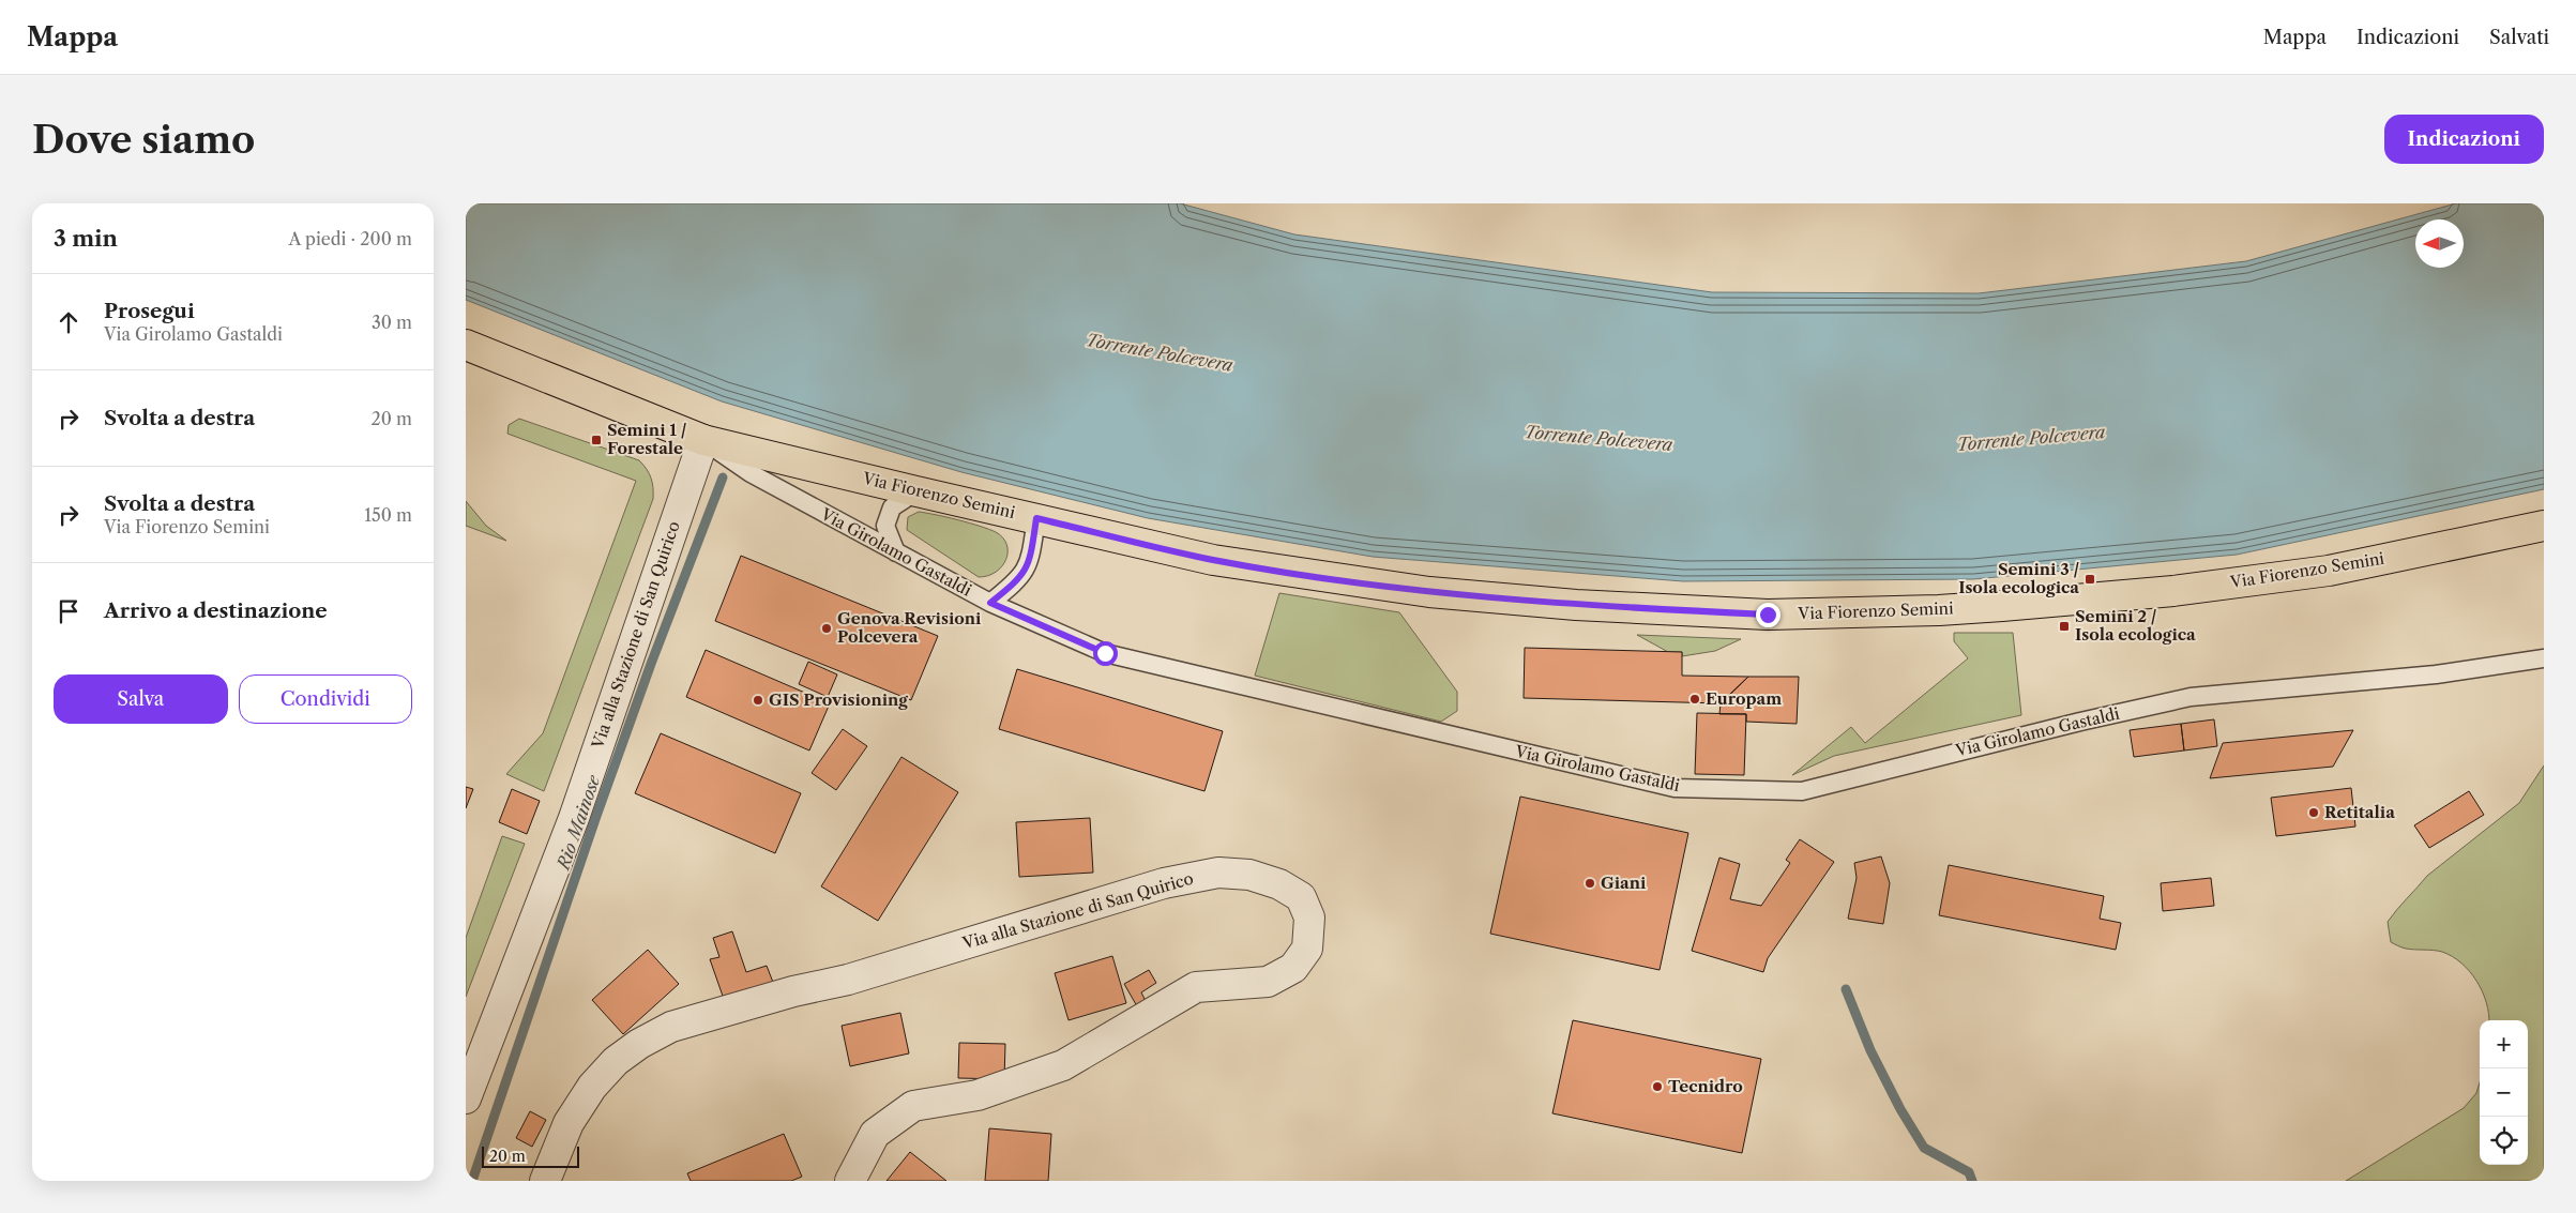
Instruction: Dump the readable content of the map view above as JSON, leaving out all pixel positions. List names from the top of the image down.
{
  "streets": {
    "main road": ["Via Fiorenzo Semini"],
    "street": ["Via alla Stazione di San Quirico"],
    "lane": ["Via Girolamo Gastaldi"]
  },
  "crossings": [
    ["Via Fiorenzo Semini", "Via Girolamo Gastaldi"],
    ["Via Fiorenzo Semini", "Via alla Stazione di San Quirico"],
    ["Via Girolamo Gastaldi", "Via alla Stazione di San Quirico"]
  ],
  "water": ["Torrente Polcevera", "Rio Mainose"],
  "places": {
    "transit": ["Semini 1 / Forestale", "Semini 3 / Isola ecologica", "Semini 2 / Isola ecologica"],
    "other": [
      "Genova Revisioni Polcevera",
      "Europam",
      "GIS Provisioning",
      "Retitalia",
      "Giani",
      "Tecnidro"
    ]
  },
  "scale_bar": "20 m",
  "north": "left",
  "page": {
    "header": "Mappa",
    "nav": ["Mappa", "Indicazioni", "Salvati"],
    "buttons": [
      "Indicazioni",
      ["Salva", "Condividi"]
    ],
    "title": "Dove siamo",
    "heading": ["3 min", "A piedi · 200 m"],
    "list": [
      ["Prosegui", "Via Girolamo Gastaldi", "30 m"],
      ["Svolta a destra", "20 m"],
      ["Svolta a destra", "Via Fiorenzo Semini", "150 m"],
      "Arrivo a destinazione"
    ],
    "map_buttons": ["+", "−"],
    "scale": "20 m"
  }
}
